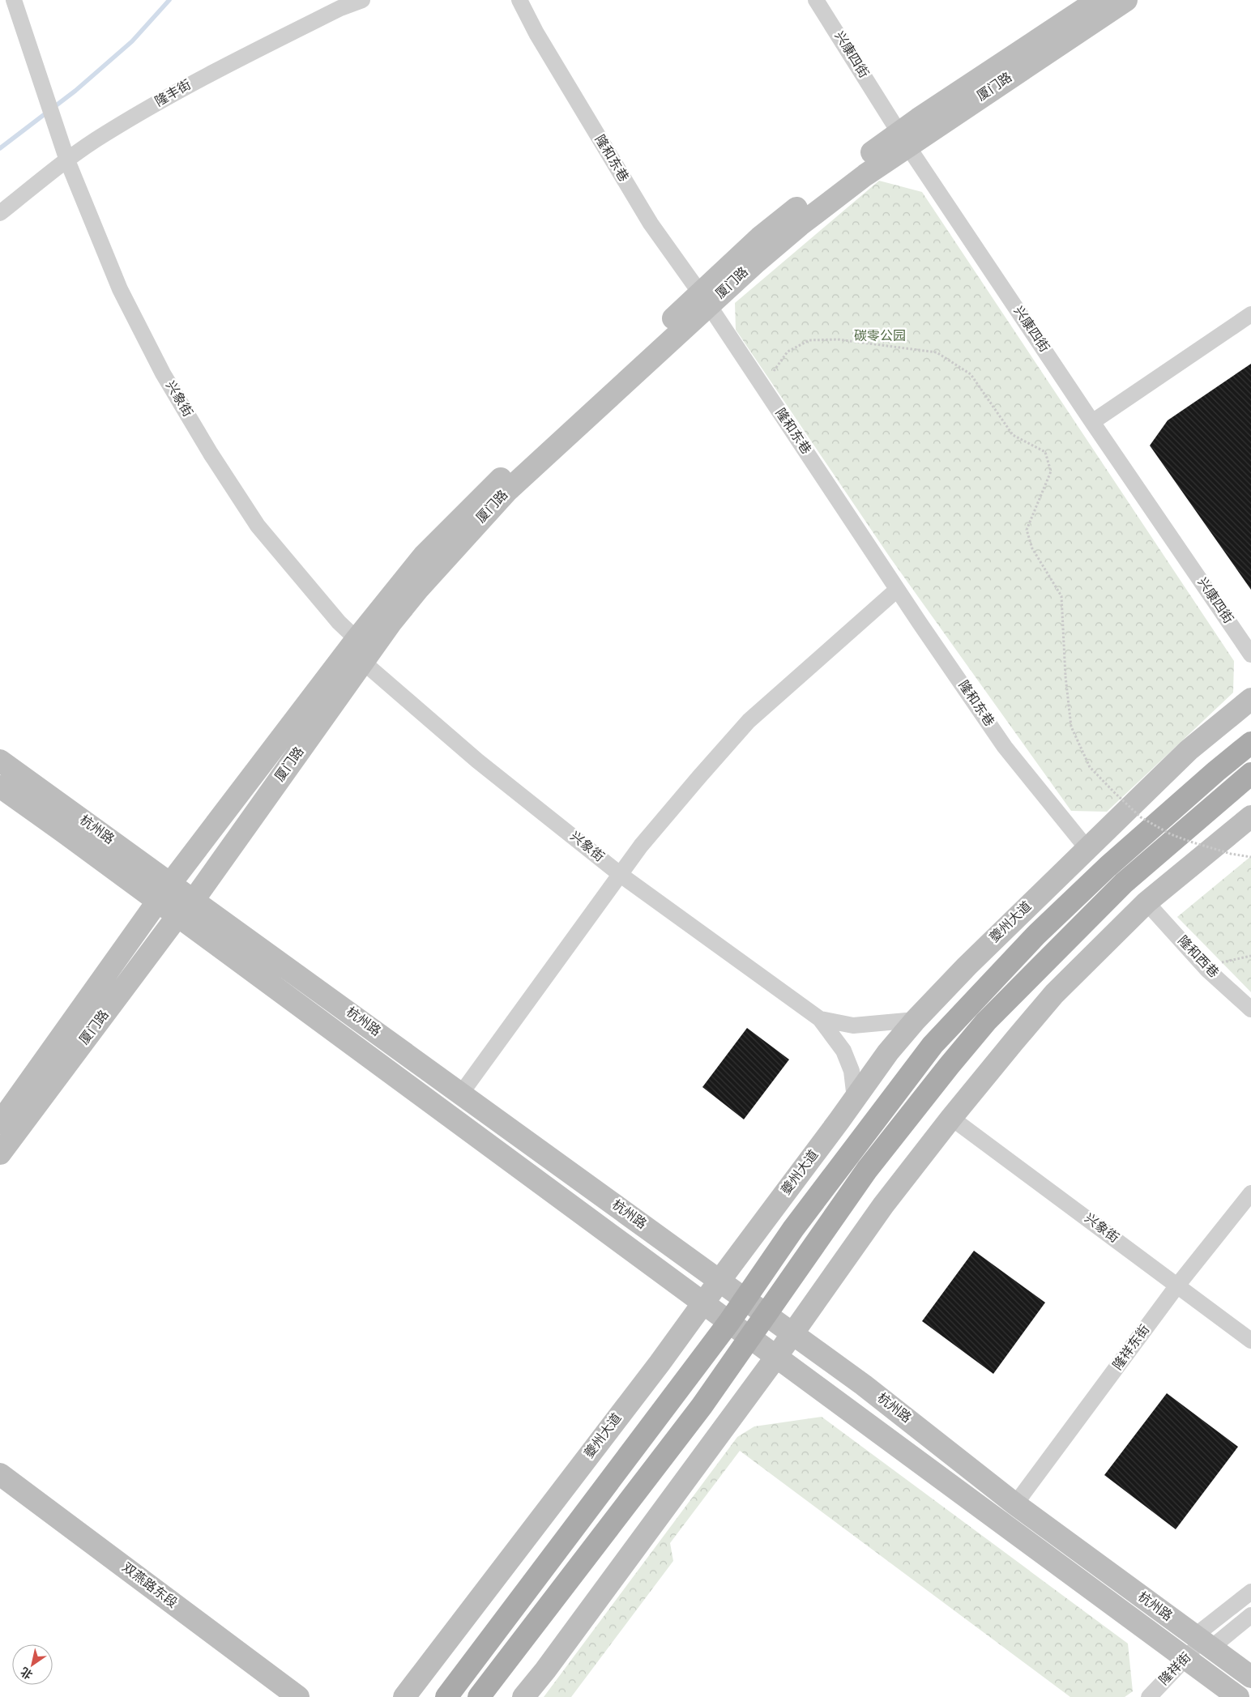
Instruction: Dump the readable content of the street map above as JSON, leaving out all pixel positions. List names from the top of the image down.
{
  "streets": {
    "main road": [
      "厦门路",
      "杭州路",
      "夔州大道",
      "双燕路东段"
    ],
    "street": [
      "兴康四街",
      "隆丰街",
      "隆和东巷",
      "兴象街",
      "隆和西巷",
      "隆祥东街",
      "隆祥街"
    ]
  },
  "crossings": [
    ["兴康四街", "厦门路"],
    ["厦门路", "隆和东巷"],
    ["厦门路", "兴象街"],
    ["厦门路", "杭州路"],
    ["隆丰街", "兴象街"],
    ["隆和东巷", "夔州大道"],
    ["兴象街", "夔州大道"],
    ["兴象街", "隆祥东街"],
    ["杭州路", "夔州大道"],
    ["杭州路", "隆祥东街"],
    ["杭州路", "隆祥街"]
  ],
  "parks": ["碳零公园"],
  "north": "bottom left"
}
